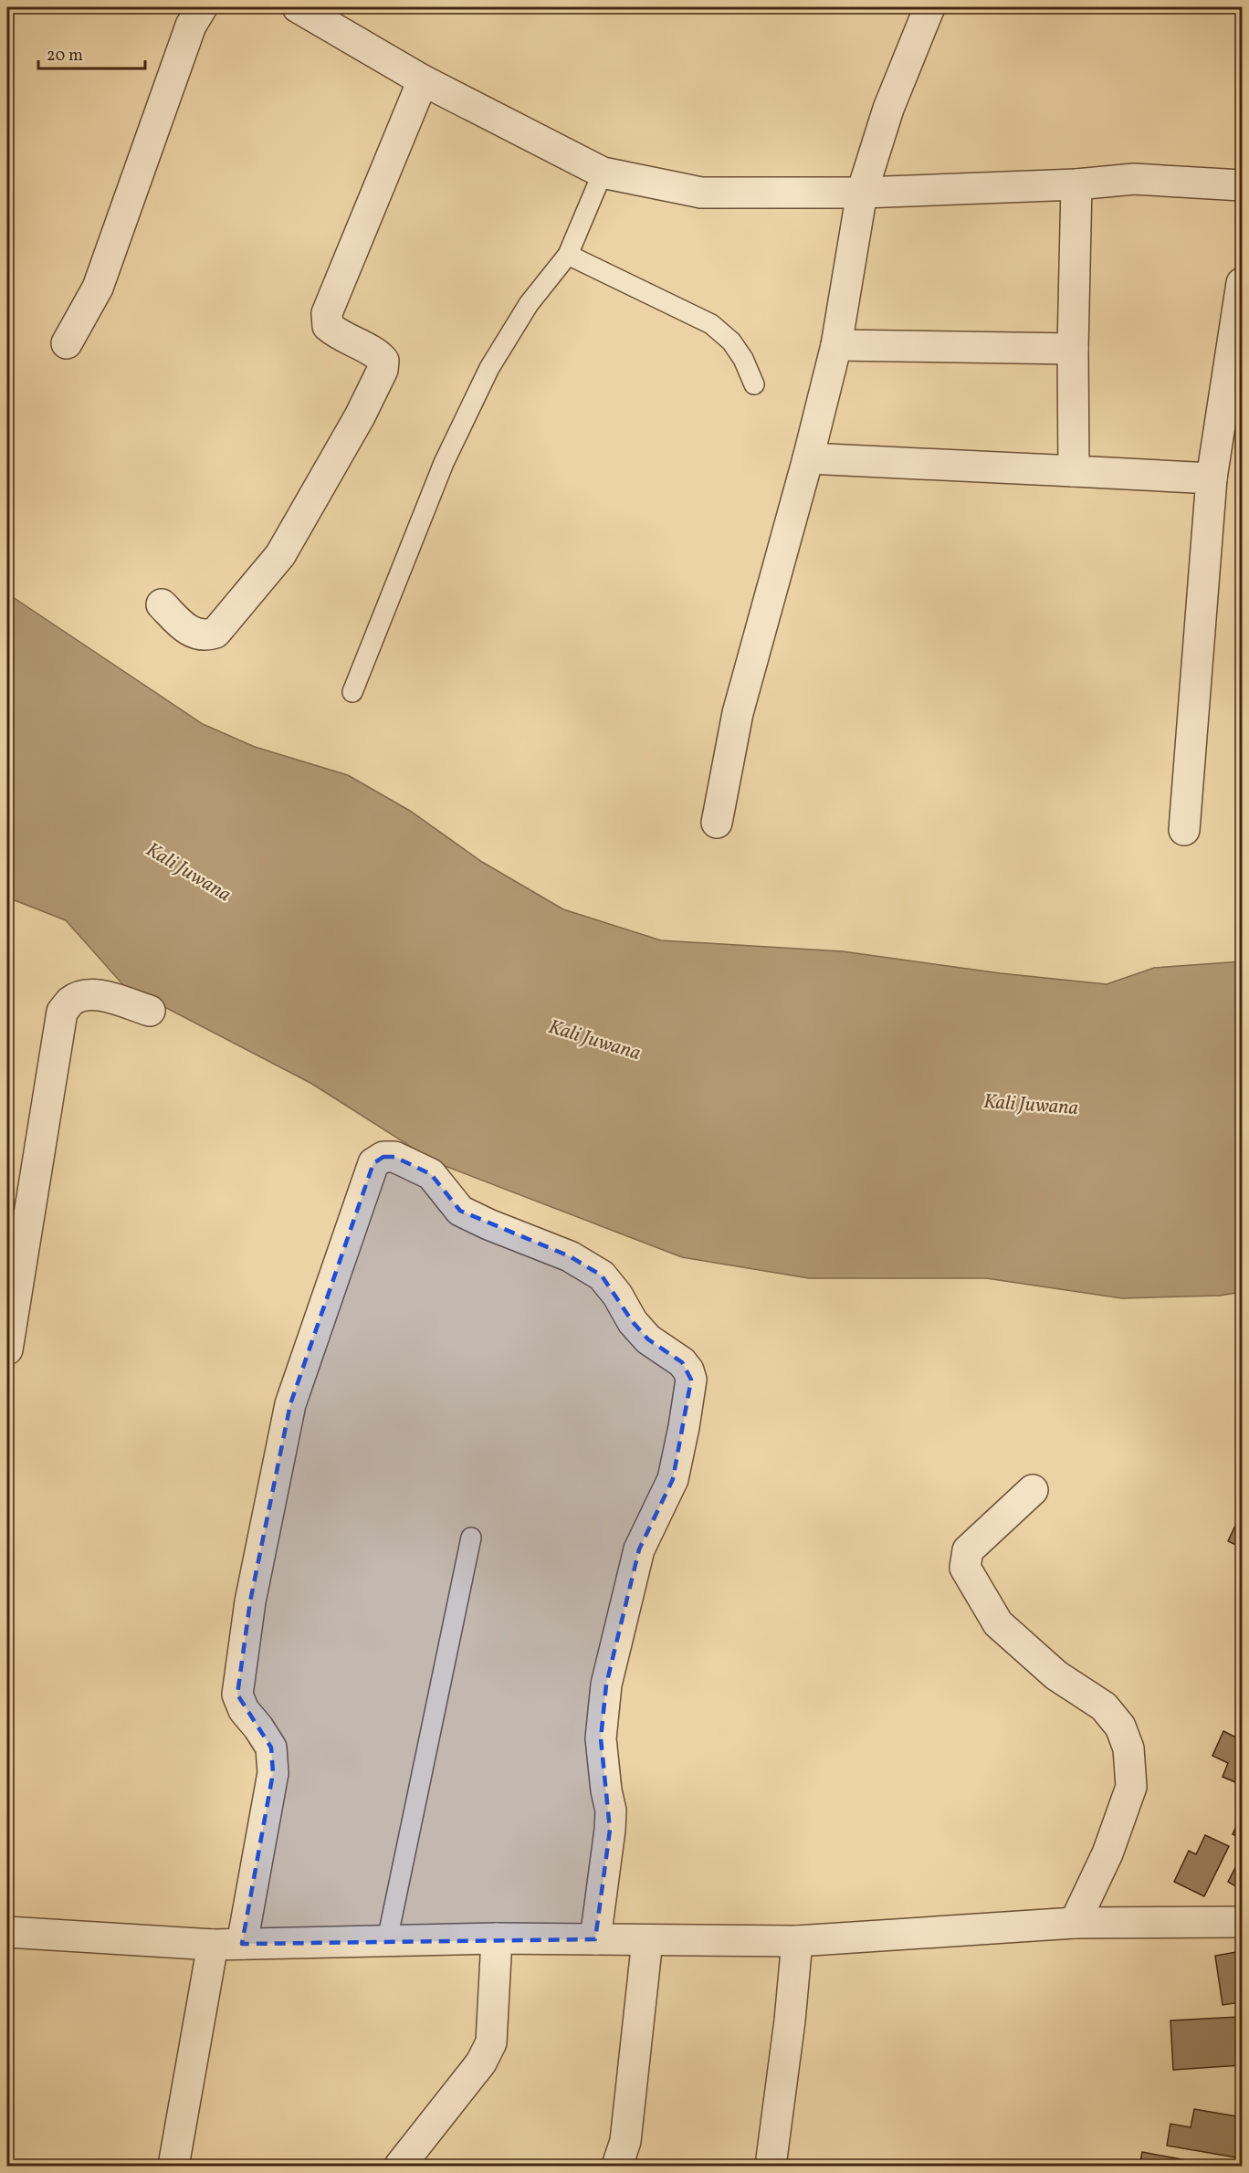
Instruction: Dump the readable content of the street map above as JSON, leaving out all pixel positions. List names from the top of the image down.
{
  "water": ["Kali Juwana"],
  "scale_bar": "20 m"
}
